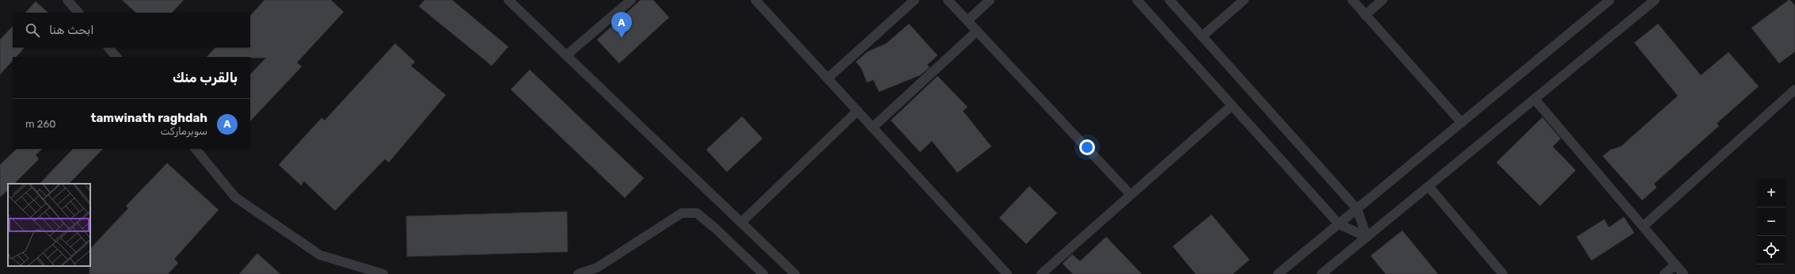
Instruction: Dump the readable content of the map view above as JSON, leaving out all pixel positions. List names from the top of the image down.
{
  "page": {
    "pins": "A",
    "search": "ابحث هنا",
    "heading": "بالقرب منك",
    "list": [
      {
        "mark": "A",
        "name": "tamwinath raghdah",
        "note": "سوبرماركت",
        "value": "260 m"
      }
    ],
    "map_buttons": ["+", "−"]
  }
}
